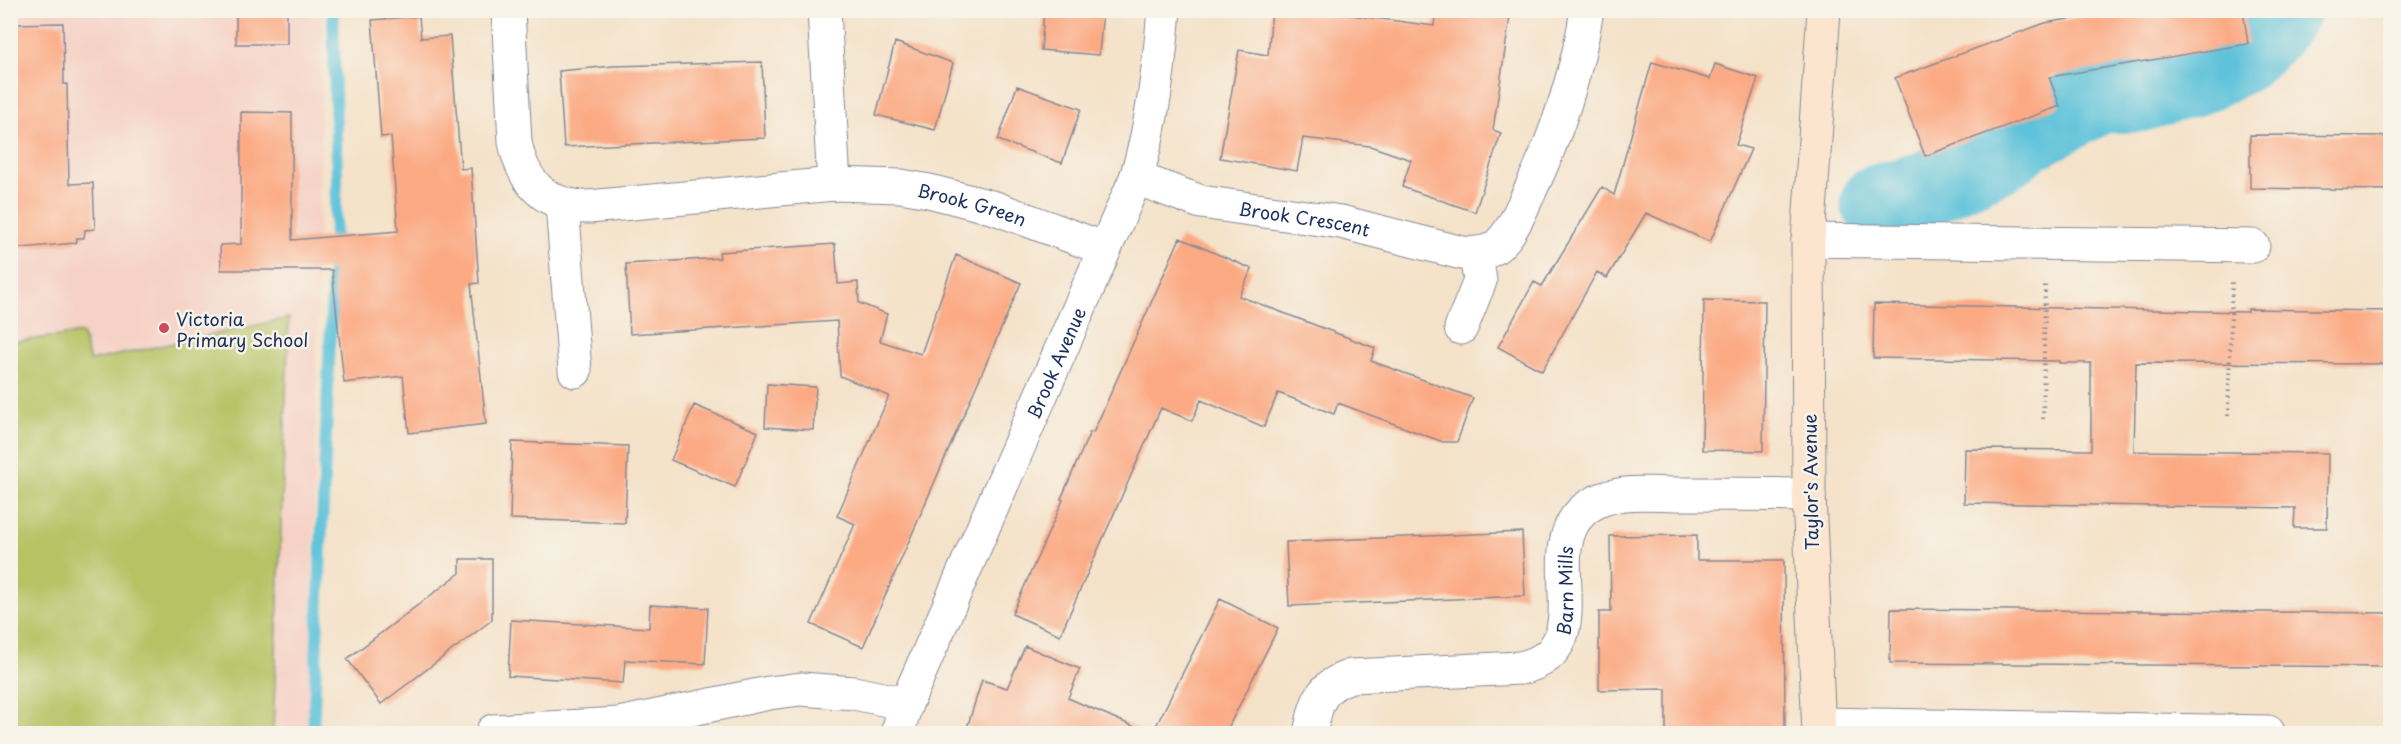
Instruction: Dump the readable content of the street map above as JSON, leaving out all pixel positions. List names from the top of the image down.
{
  "streets": {
    "street": [
      "Brook Green",
      "Brook Crescent",
      "Brook Avenue",
      "Taylor's Avenue",
      "Barn Mills"
    ]
  },
  "crossings": [
    ["Brook Green", "Brook Avenue"],
    ["Brook Crescent", "Brook Avenue"],
    ["Taylor's Avenue", "Barn Mills"]
  ],
  "places": ["Victoria Primary School"]
}
